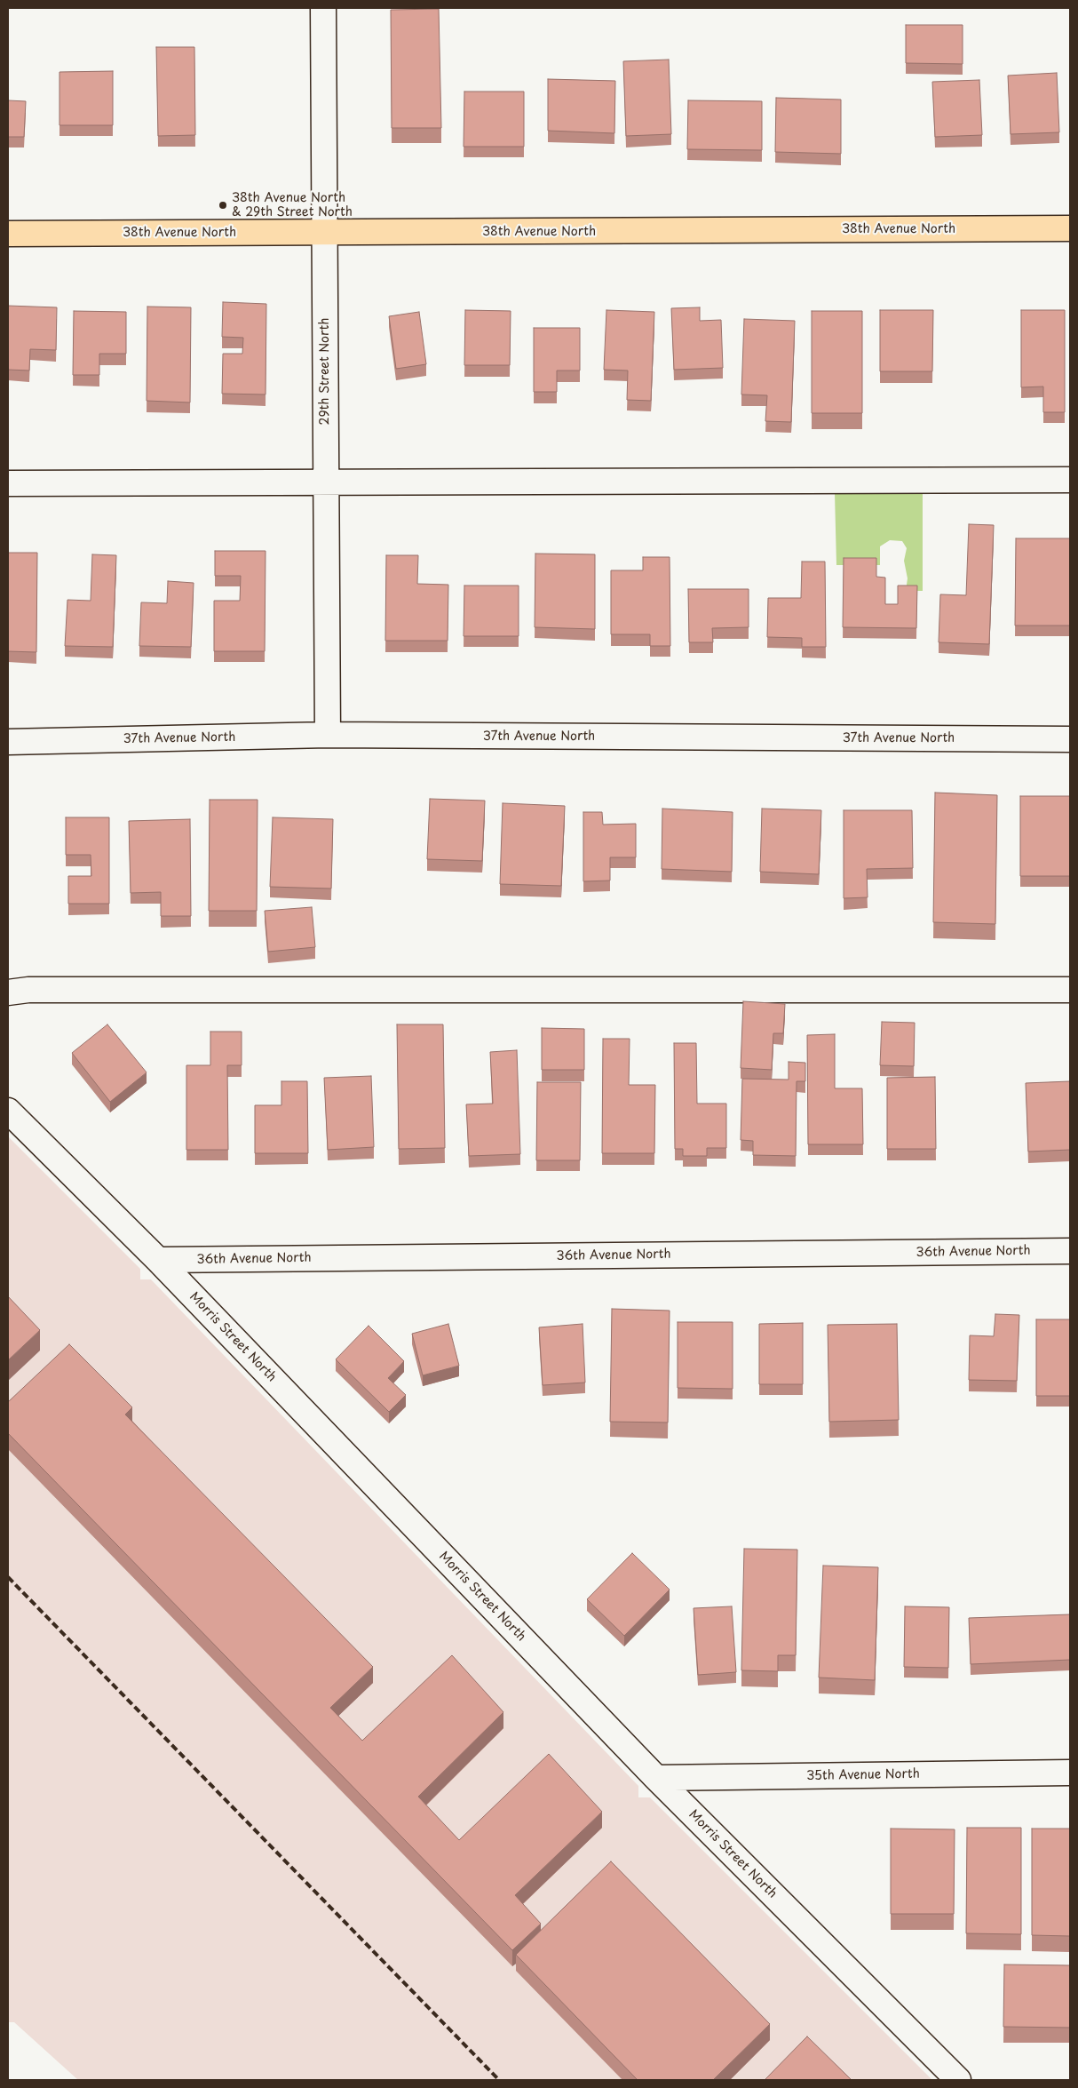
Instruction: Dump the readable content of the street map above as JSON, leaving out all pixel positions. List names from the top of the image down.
{
  "streets": {
    "main road": ["38th Avenue North"],
    "street": [
      "29th Street North",
      "37th Avenue North",
      "36th Avenue North",
      "Morris Street North",
      "35th Avenue North"
    ]
  },
  "crossings": [
    ["38th Avenue North", "29th Street North"],
    ["29th Street North", "37th Avenue North"],
    ["36th Avenue North", "Morris Street North"],
    ["Morris Street North", "35th Avenue North"]
  ],
  "places": ["38th Avenue North & 29th Street North"]
}
